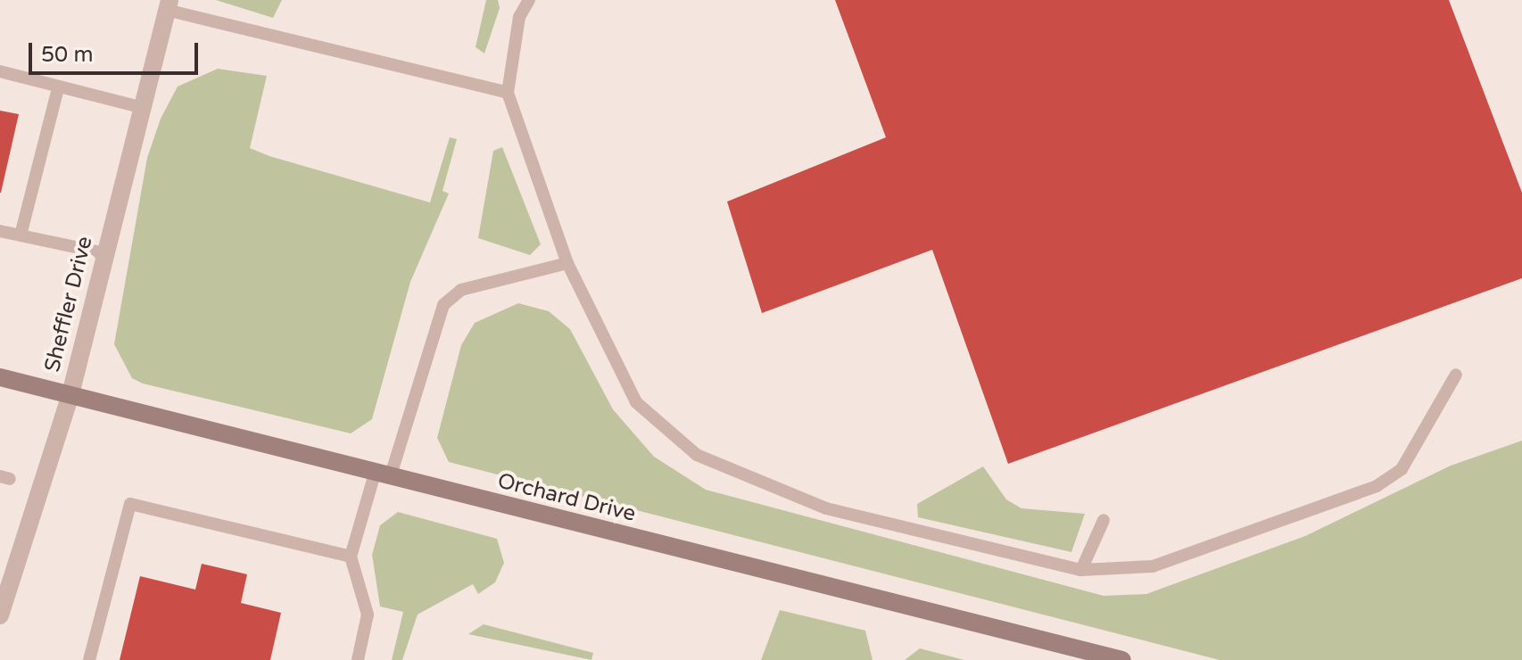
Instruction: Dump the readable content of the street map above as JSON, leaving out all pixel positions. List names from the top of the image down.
{
  "streets": {
    "street": ["Sheffler Drive", "Orchard Drive"]
  },
  "crossings": [
    ["Sheffler Drive", "Orchard Drive"]
  ],
  "scale_bar": "50 m"
}
